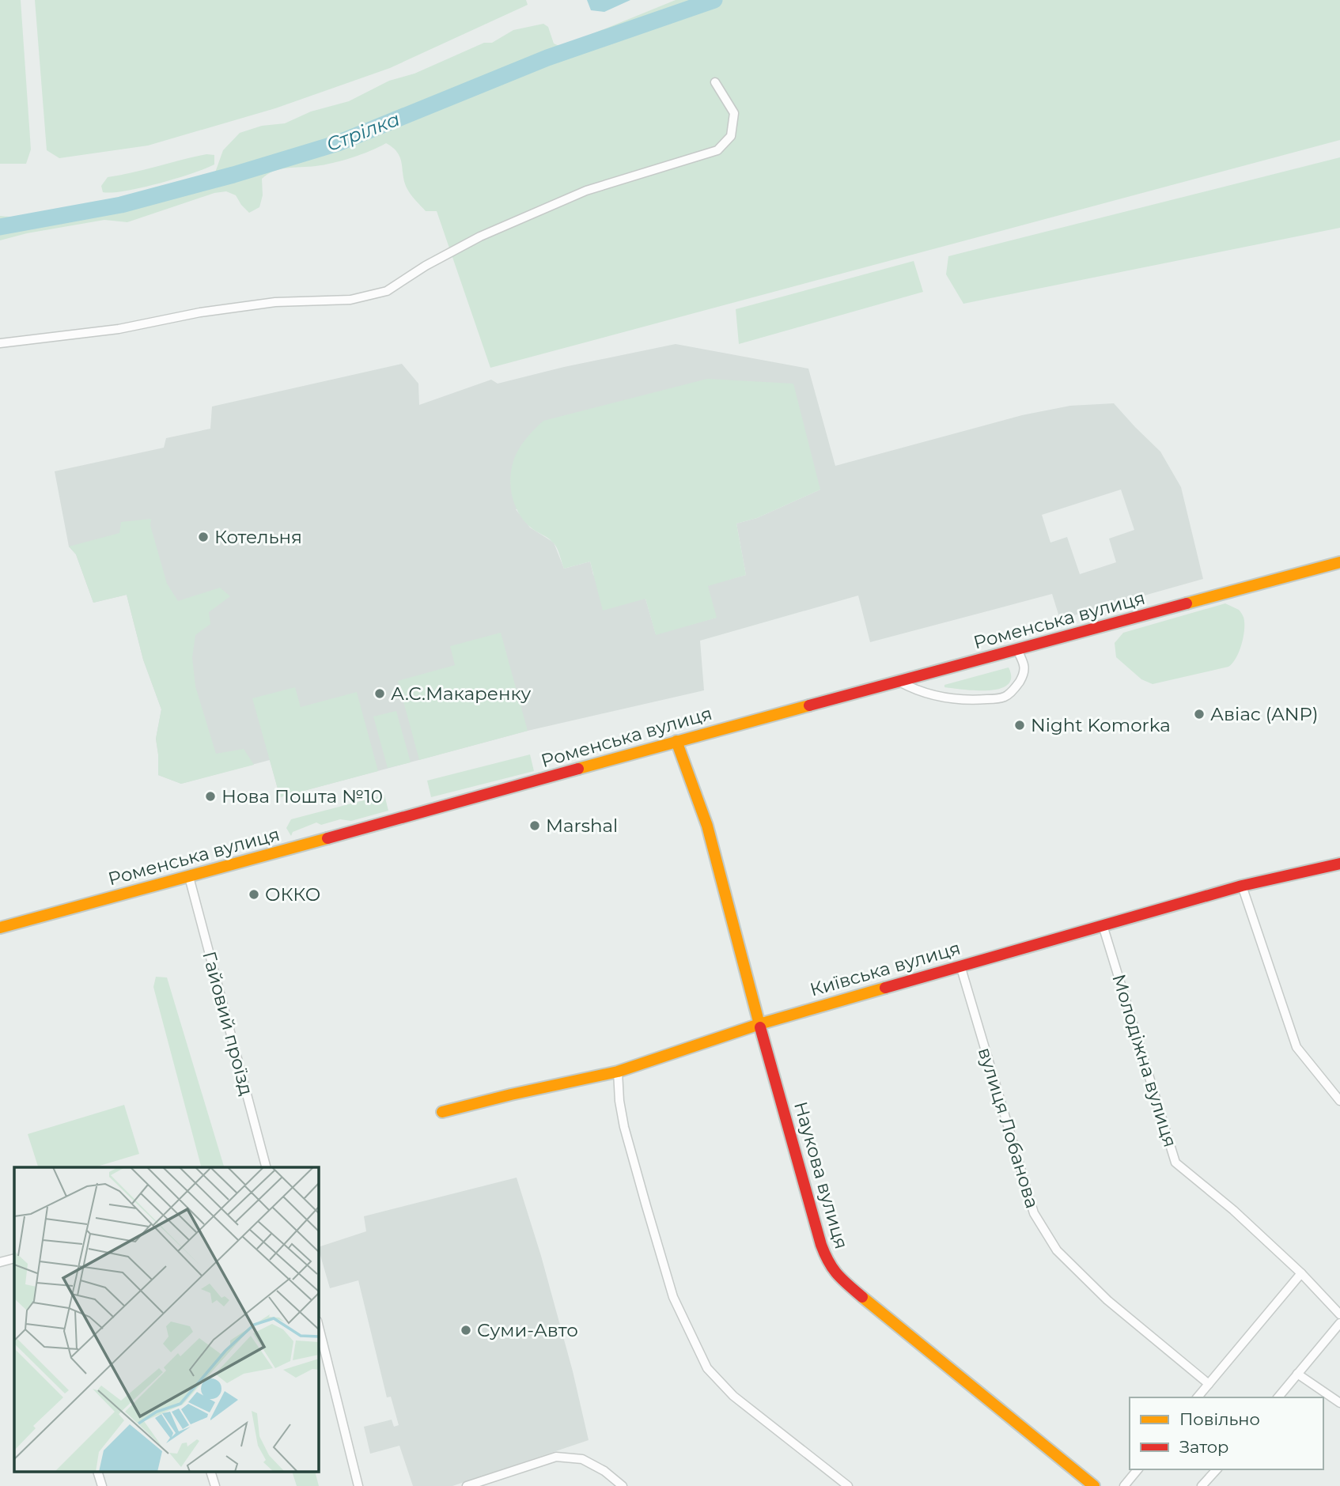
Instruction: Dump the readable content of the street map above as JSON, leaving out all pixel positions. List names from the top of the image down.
{
  "streets": {
    "street": [
      "Роменська вулиця",
      "Київська вулиця",
      "Гайовий проїзд",
      "Молодіжна вулиця",
      "вулиця Лобанова",
      "Наукова вулиця"
    ]
  },
  "crossings": [
    ["Роменська вулиця", "Гайовий проїзд"],
    ["Роменська вулиця", "Наукова вулиця"],
    ["Київська вулиця", "Молодіжна вулиця"],
    ["Київська вулиця", "вулиця Лобанова"],
    ["Київська вулиця", "Наукова вулиця"]
  ],
  "water": ["Стрілка"],
  "places": [
    "Котельня",
    "А.С.Макаренку",
    "Авіас (ANP)",
    "Night Komorka",
    "Нова Пошта №10",
    "Marshal",
    "ОККО",
    "Суми-Авто"
  ],
  "legend": ["Повільно", "Затор"]
}
